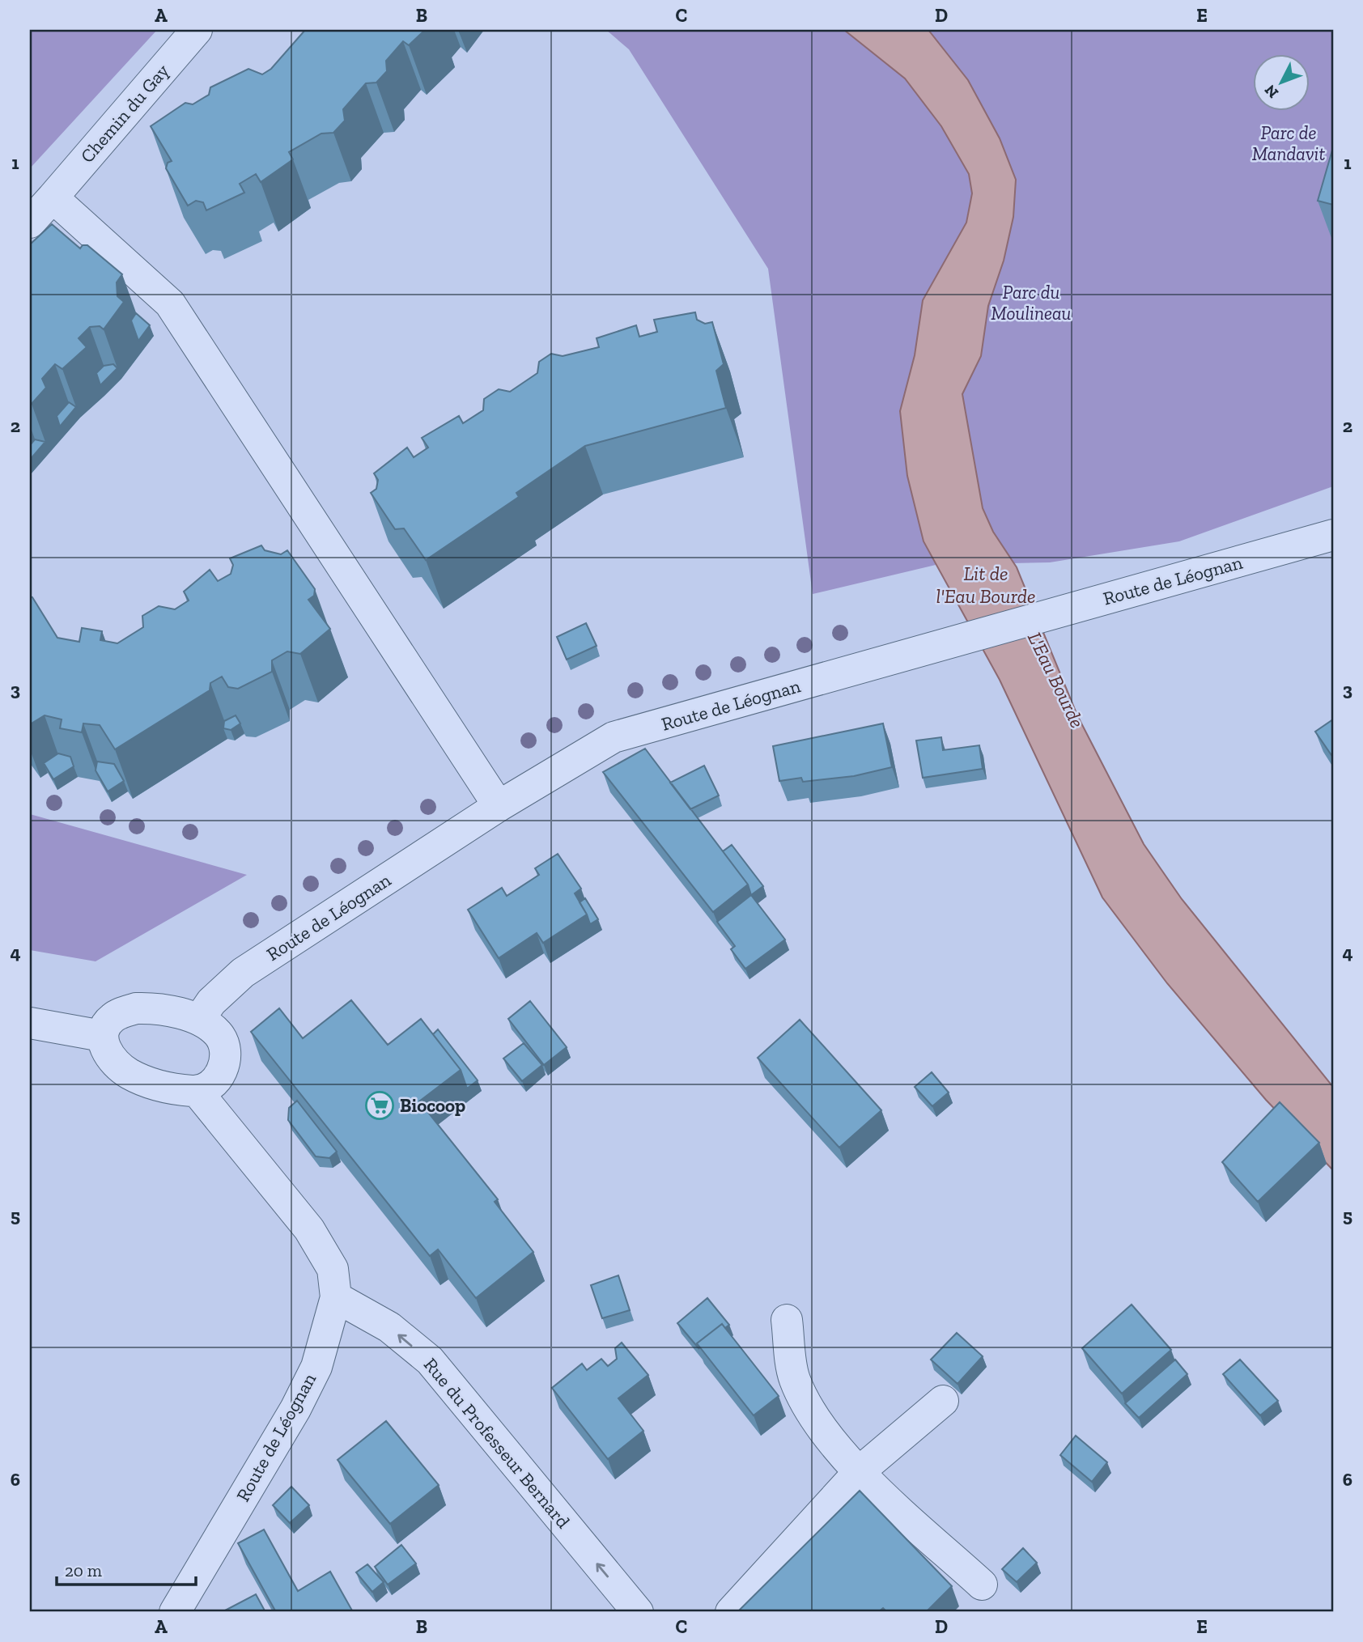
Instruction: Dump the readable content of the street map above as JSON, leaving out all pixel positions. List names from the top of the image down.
{
  "streets": {
    "street": ["Chemin du Gay", "Route de Léognan", "Rue du Professeur Bernard"]
  },
  "crossings": [
    ["Route de Léognan", "Rue du Professeur Bernard"]
  ],
  "one_way": ["Rue du Professeur Bernard"],
  "water": ["Lit de l'Eau Bourde", "L'Eau Bourde"],
  "parks": ["Parc de Mandavit", "Parc du Moulineau"],
  "places": {
    "supermarket": ["Biocoop"]
  },
  "scale_bar": "20 m",
  "north": "bottom left",
  "grid": {
    "columns": [
      "A",
      "B",
      "C",
      "D",
      "E"
    ],
    "rows": [
      "1",
      "2",
      "3",
      "4",
      "5",
      "6"
    ]
  }
}
